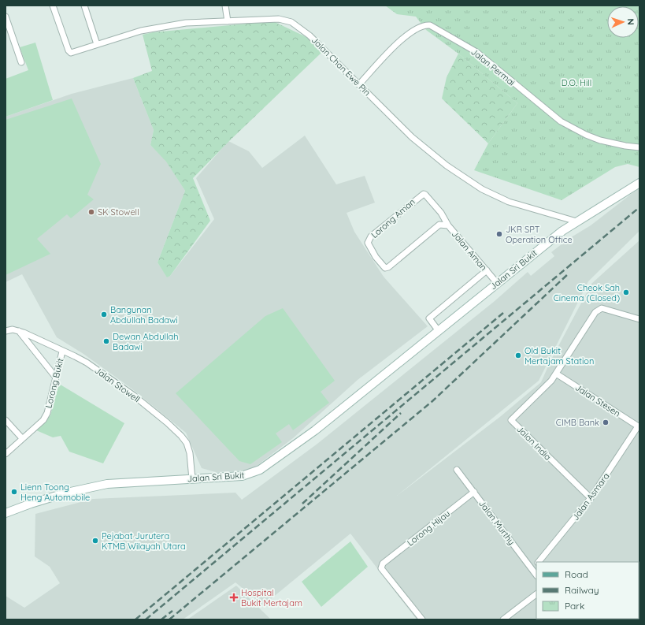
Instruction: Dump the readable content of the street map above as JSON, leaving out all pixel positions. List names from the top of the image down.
{
  "streets": {
    "street": [
      "Jalan Chan Ewe Pin",
      "Jalan Permai",
      "Lorong Aman",
      "Jalan Aman",
      "Jalan Sri Bukit",
      "Lorong Bukit",
      "Jalan Stowell",
      "Jalan Stesen",
      "Jalan India",
      "Jalan Asmara",
      "Jalan Murthy",
      "Lorong Hijau"
    ]
  },
  "crossings": [
    ["Jalan Chan Ewe Pin", "Jalan Permai"],
    ["Jalan Chan Ewe Pin", "Jalan Sri Bukit"],
    ["Lorong Aman", "Jalan Aman"],
    ["Jalan Aman", "Jalan Sri Bukit"],
    ["Jalan Sri Bukit", "Jalan Stowell"],
    ["Lorong Bukit", "Jalan Stowell"],
    ["Jalan Stesen", "Jalan India"],
    ["Jalan Stesen", "Jalan Asmara"],
    ["Jalan India", "Jalan Asmara"],
    ["Jalan Asmara", "Jalan Murthy"],
    ["Jalan Murthy", "Lorong Hijau"]
  ],
  "parks": ["D.O. Hill"],
  "places": {
    "other": [
      "SK Stowell",
      "JKR SPT Operation Office",
      "Cheok Sah Cinema (Closed)",
      "Bangunan Abdullah Badawi",
      "Dewan Abdullah Badawi",
      "Old Bukit Mertajam Station",
      "CIMB Bank",
      "Lienn Toong Heng Automobile",
      "Pejabat Jurutera KTMB Wilayah Utara"
    ],
    "health": ["Hospital Bukit Mertajam"]
  },
  "legend": ["Road", "Railway", "Park"],
  "north": "right"
}
